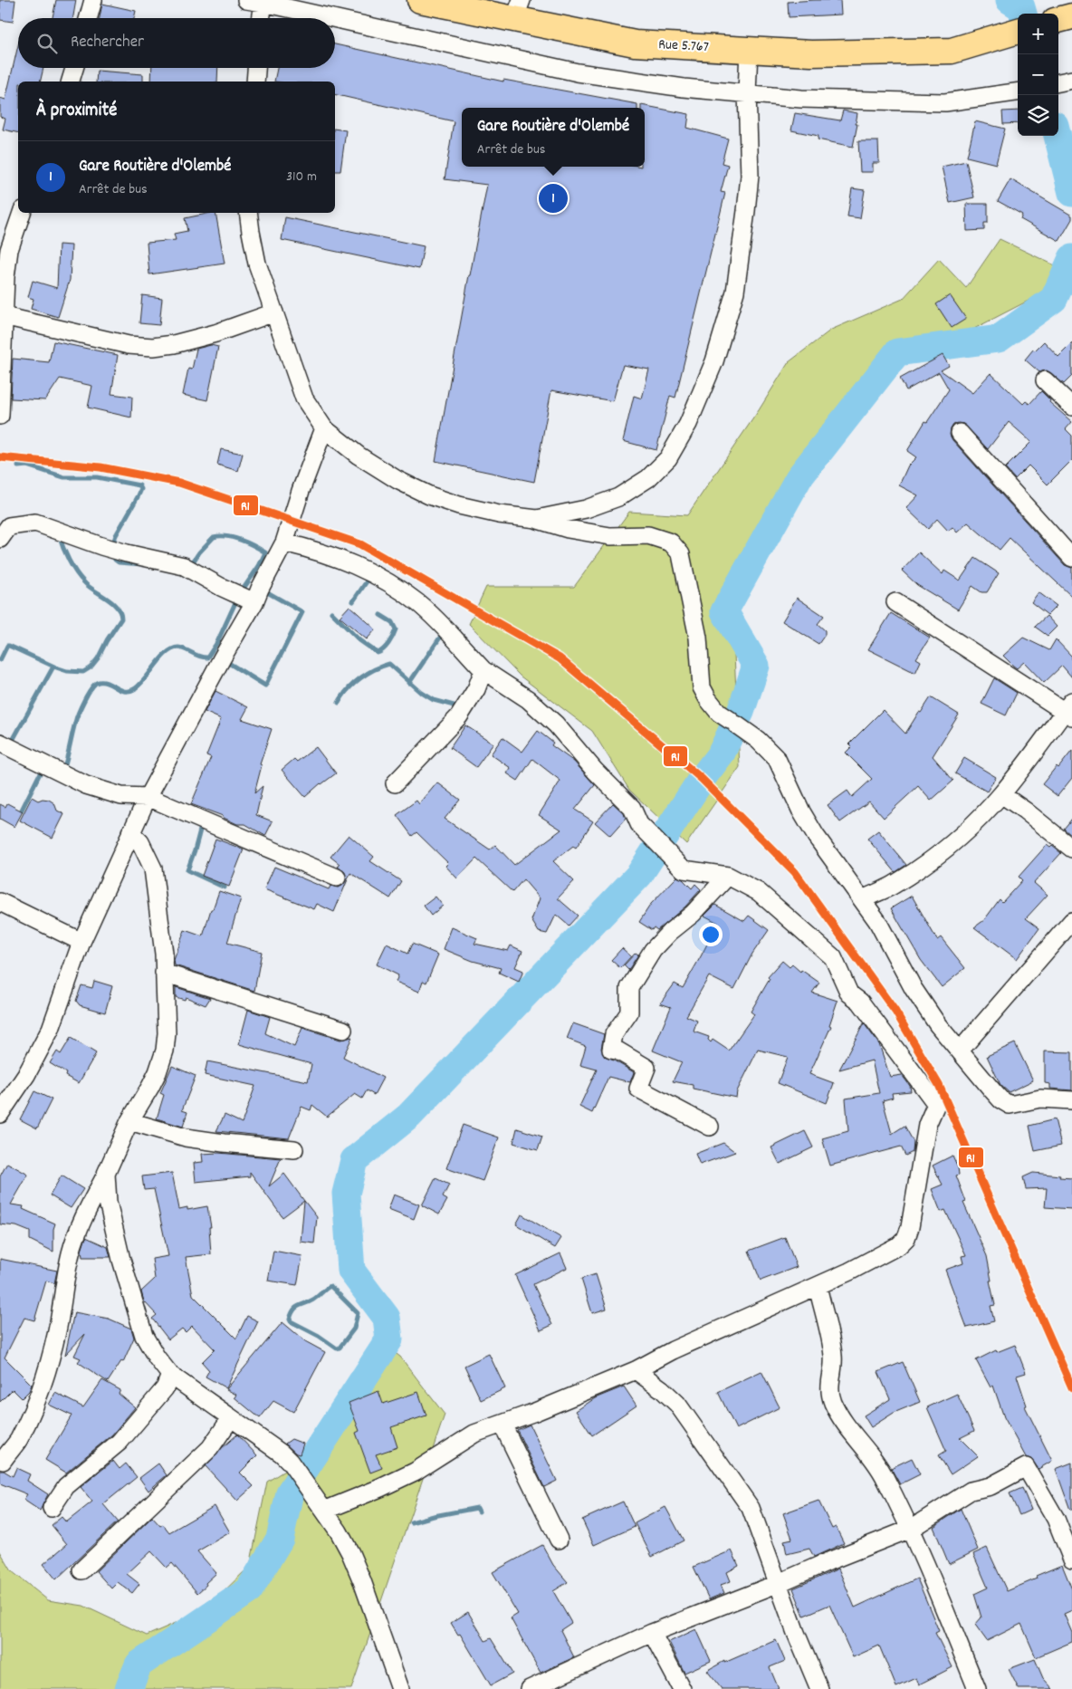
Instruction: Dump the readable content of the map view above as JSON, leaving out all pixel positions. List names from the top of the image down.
{
  "streets": {
    "highway": ["Rue 5.767"]
  },
  "lines": ["transit line R1"],
  "page": {
    "map_buttons": ["+", "−"],
    "search": "Rechercher",
    "heading": "À proximité",
    "popup": ["Gare Routière d'Olembé", "Arrêt de bus"],
    "list": [
      {
        "mark": "1",
        "name": "Gare Routière d'Olembé",
        "note": "Arrêt de bus",
        "value": "310 m"
      }
    ],
    "pins": "1"
  }
}
